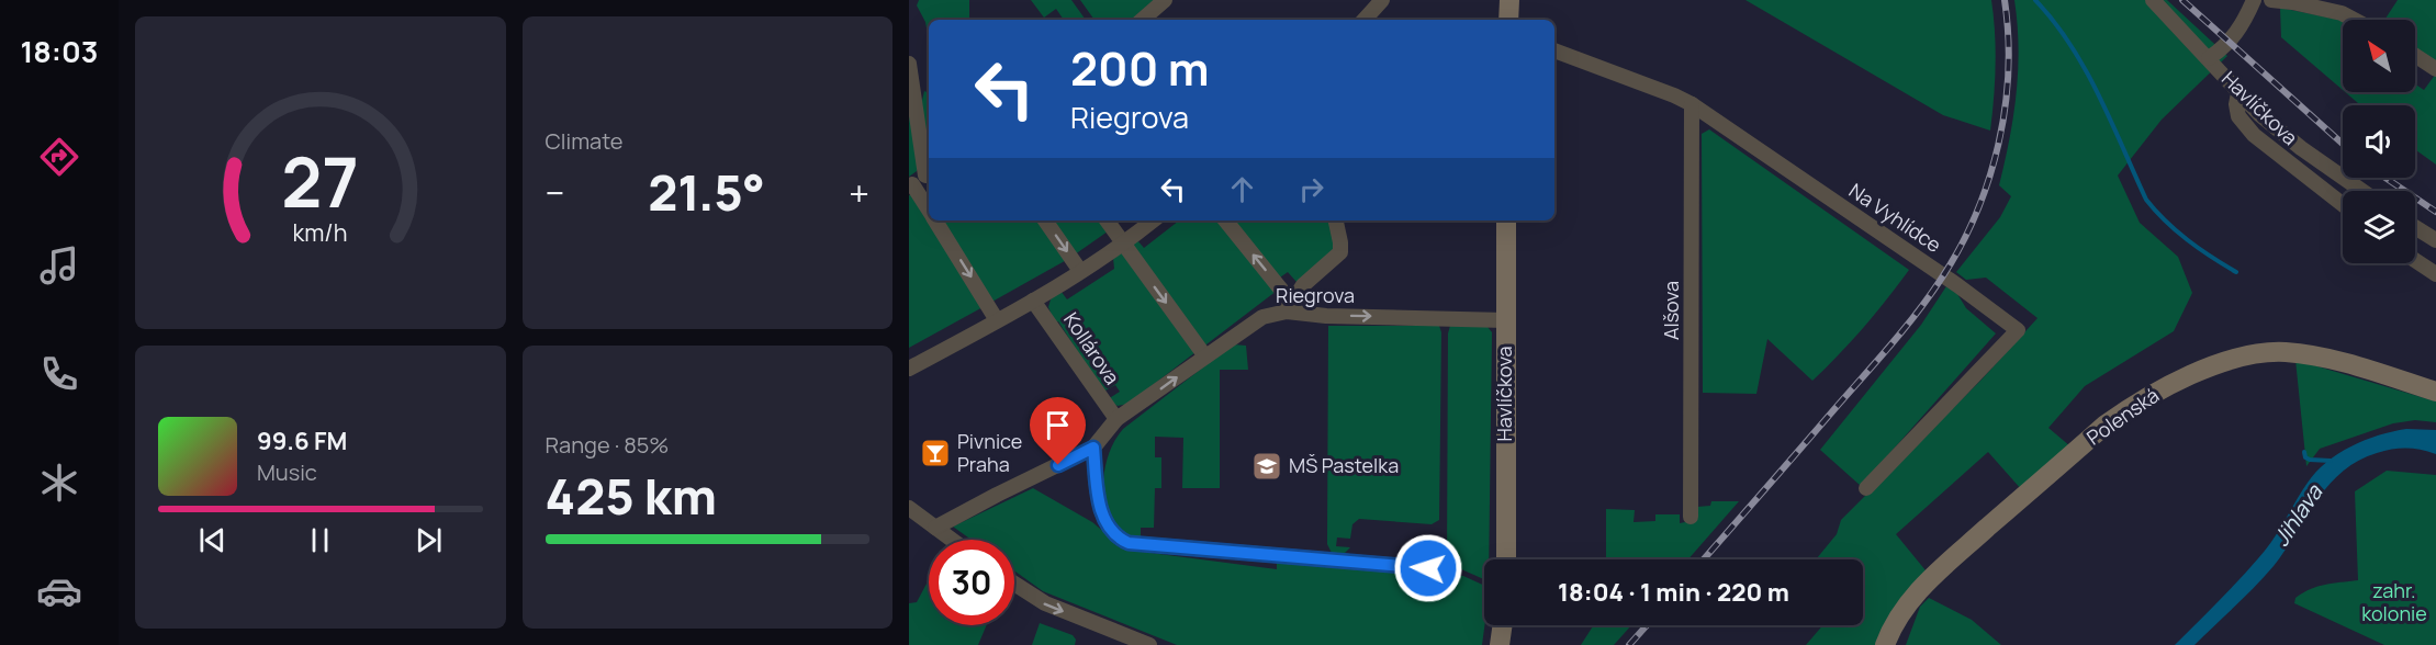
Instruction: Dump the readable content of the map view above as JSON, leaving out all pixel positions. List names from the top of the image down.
{
  "streets": {
    "street": [
      "Havlíčkova",
      "Na Vyhlídce",
      "Riegrova",
      "Alšova",
      "Kollárova",
      "Polenská"
    ]
  },
  "crossings": [
    ["Havlíčkova", "Riegrova"],
    ["Na Vyhlídce", "Alšova"],
    ["Riegrova", "Kollárova"]
  ],
  "one_way": ["Riegrova"],
  "water": ["Jihlava"],
  "parks": ["zahr. kolonie"],
  "places": {
    "bar": ["Pivnice Praha"],
    "school or university": ["MŠ Pastelka"]
  },
  "north": "top left",
  "page": {
    "tabs": "18:03",
    "tile": [
      "Climate",
      ["Range · 85%", "425 km"]
    ],
    "turn": ["200 m", "Riegrova"],
    "heat": ["−", "21.5°", "+"],
    "song": ["99.6 FM", "Music"],
    "limit": "30",
    "trip": "18:04 · 1 min · 220 m",
    "gauge": ["27", "km/h"]
  }
}
